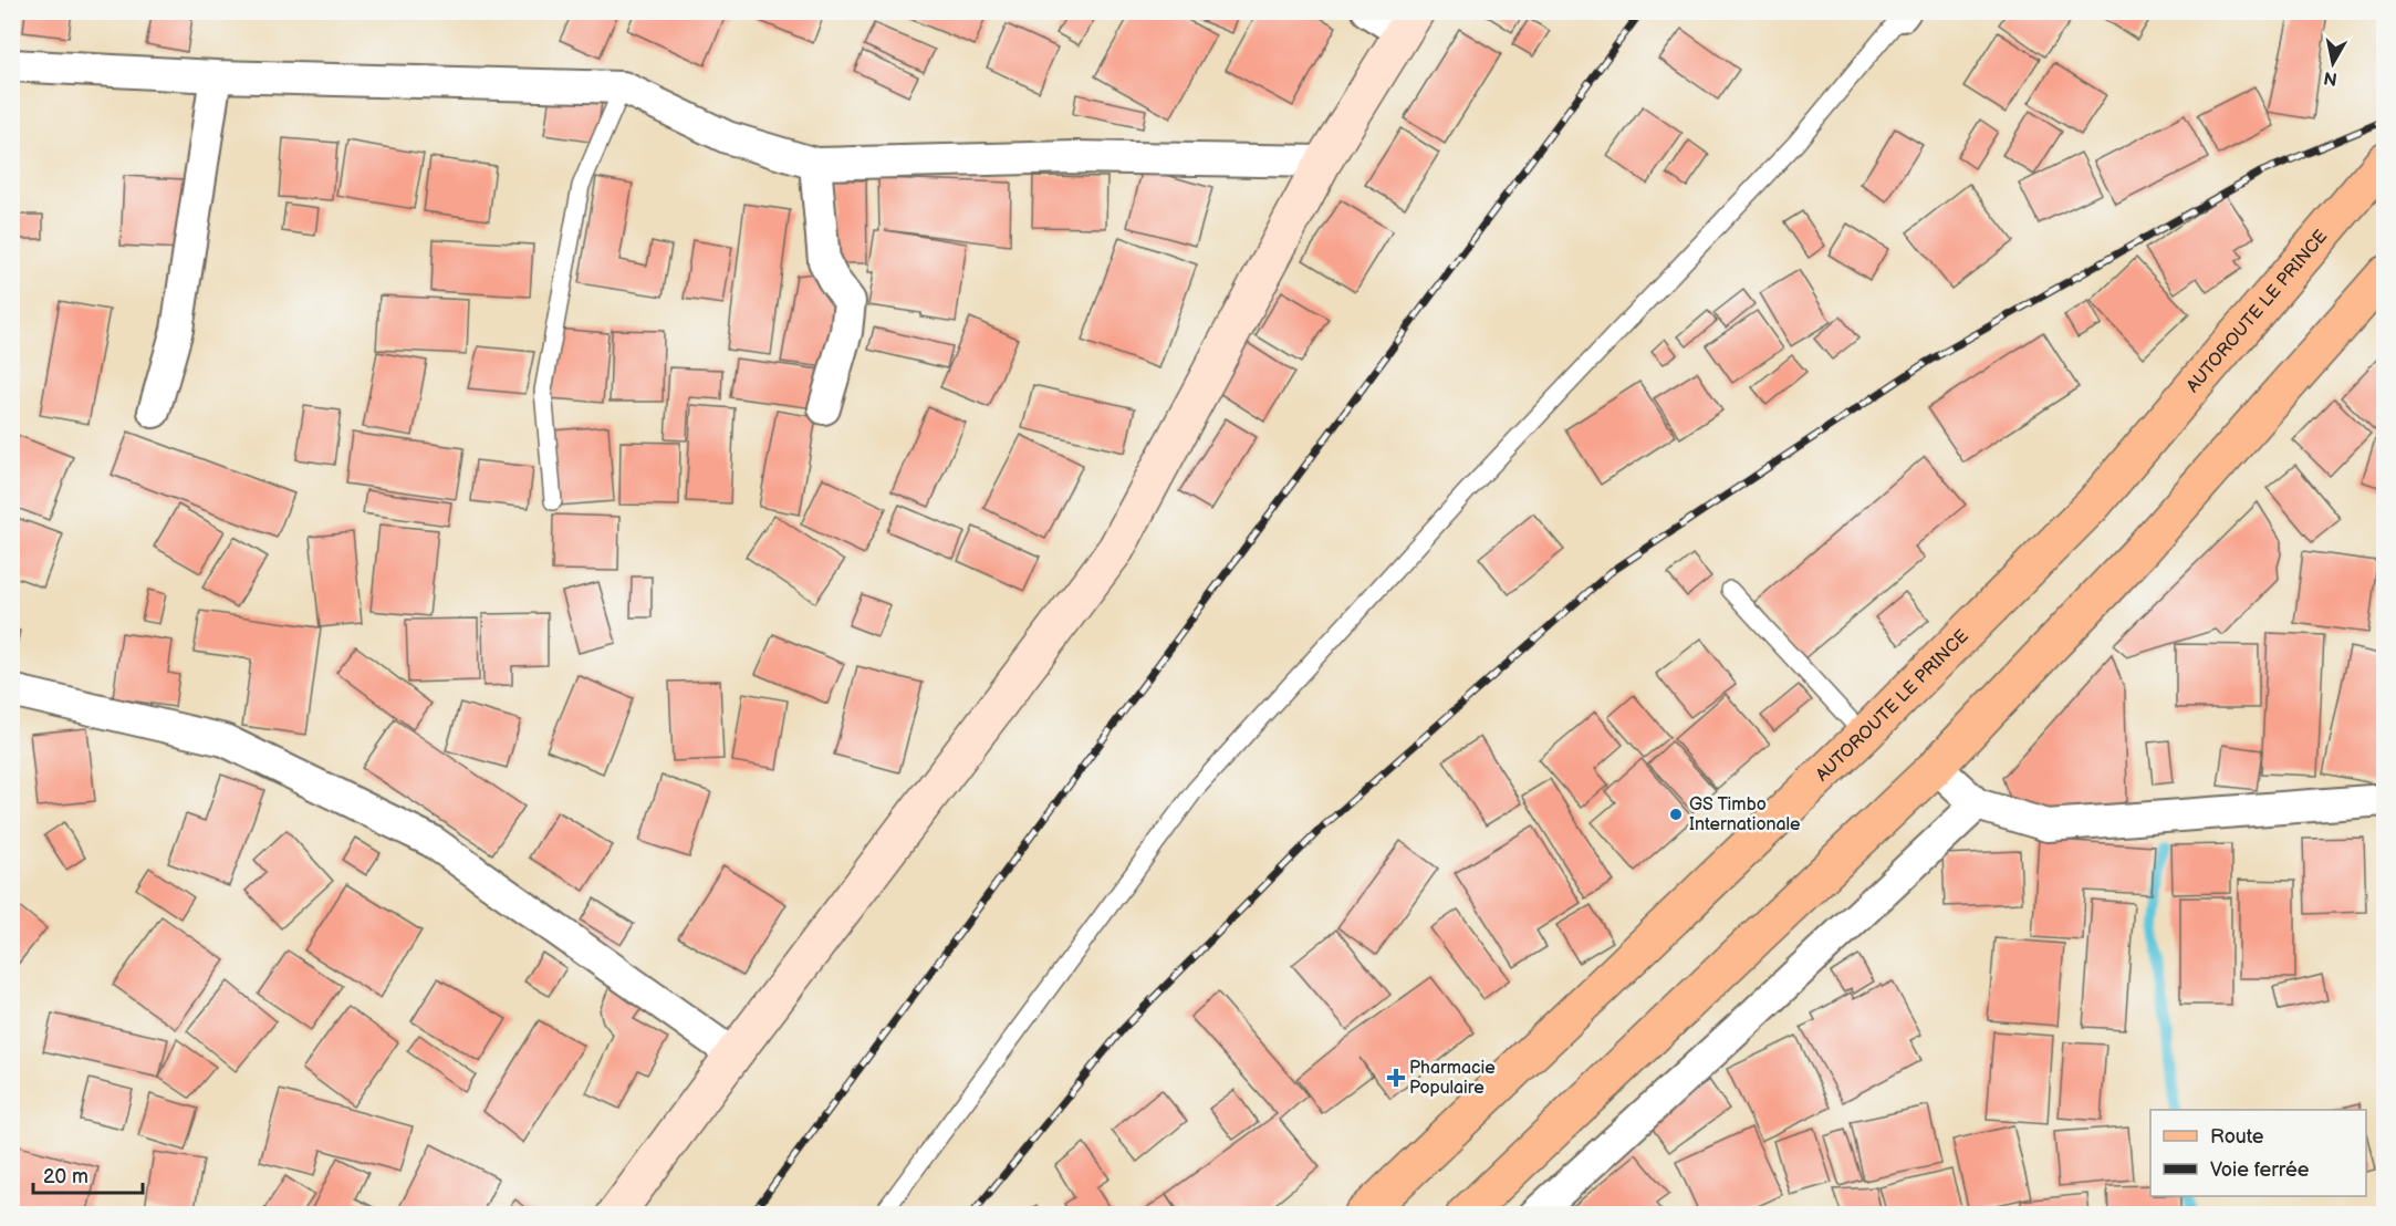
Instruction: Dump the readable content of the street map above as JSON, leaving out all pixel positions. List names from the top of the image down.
{
  "streets": {
    "main road": ["AUTOROUTE LE PRINCE"]
  },
  "places": {
    "other": ["GS Timbo Internationale"],
    "health": ["Pharmacie Populaire"]
  },
  "legend": ["Route", "Voie ferrée"],
  "scale_bar": "20 m",
  "north": "bottom"
}
